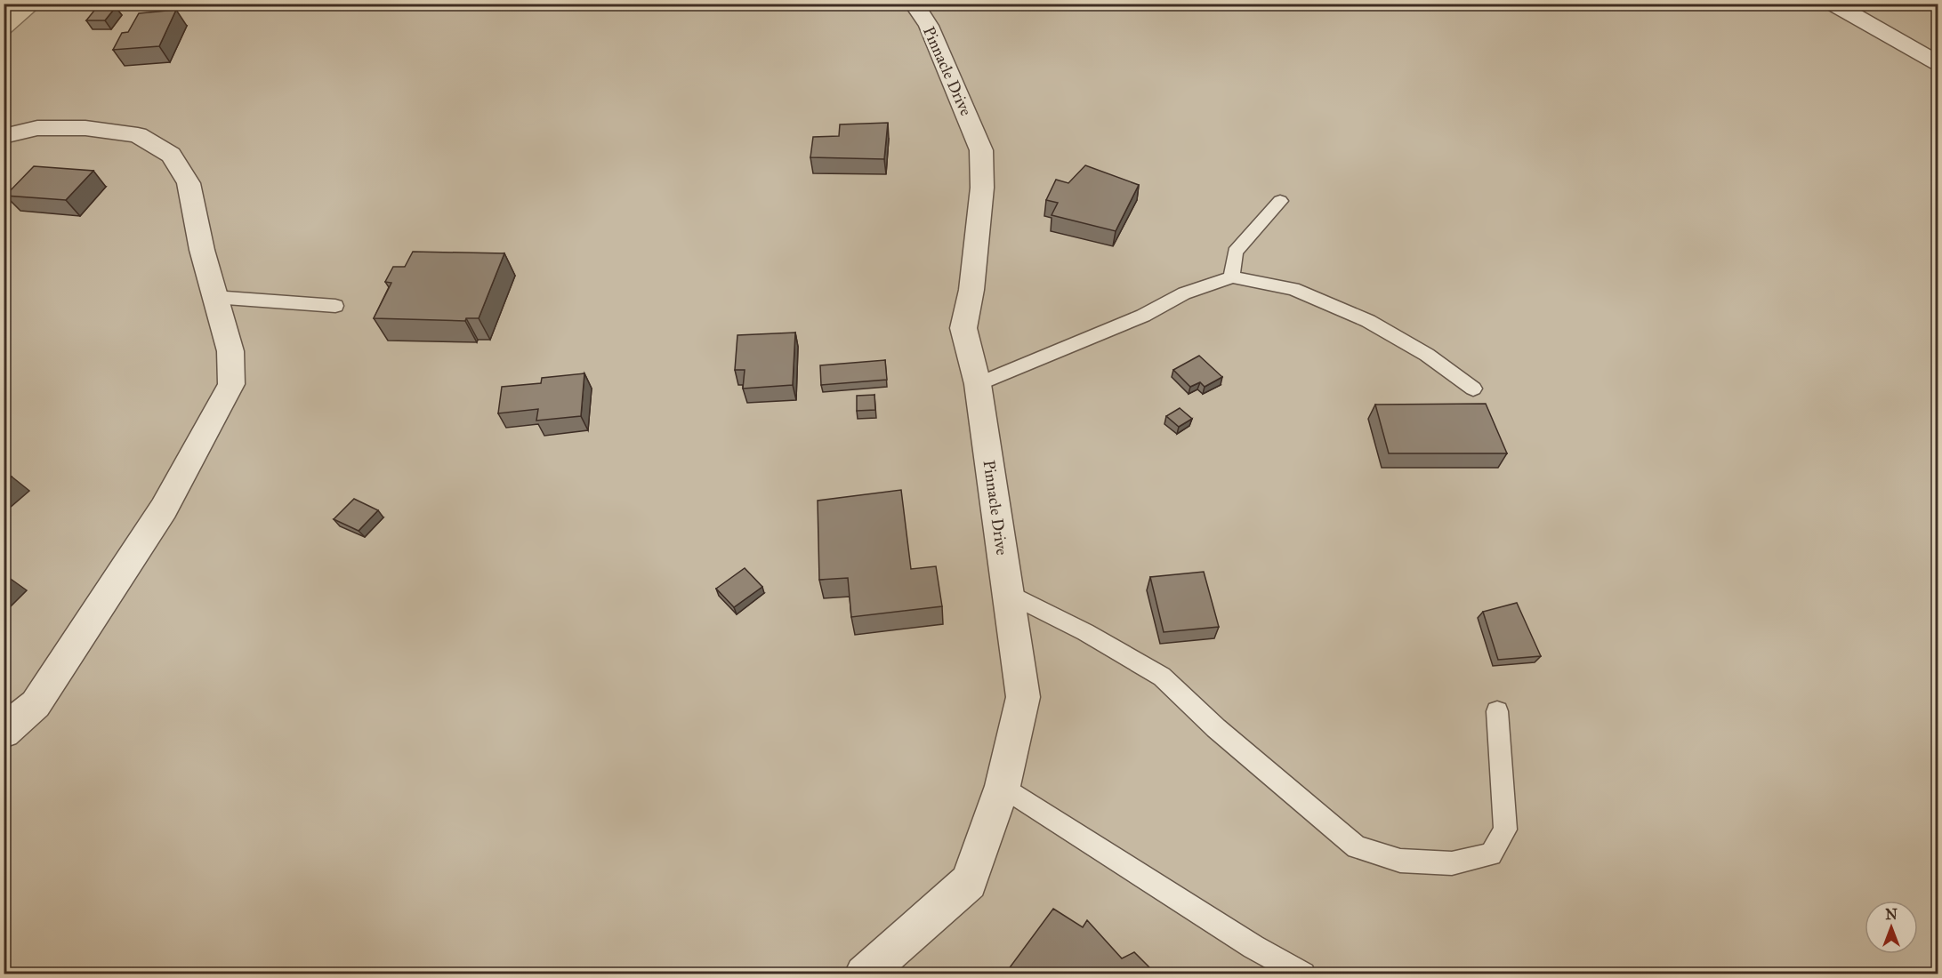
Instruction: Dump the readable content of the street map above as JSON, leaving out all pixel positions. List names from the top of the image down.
{
  "streets": {
    "street": ["Pinnacle Drive"]
  },
  "north": "top"
}
